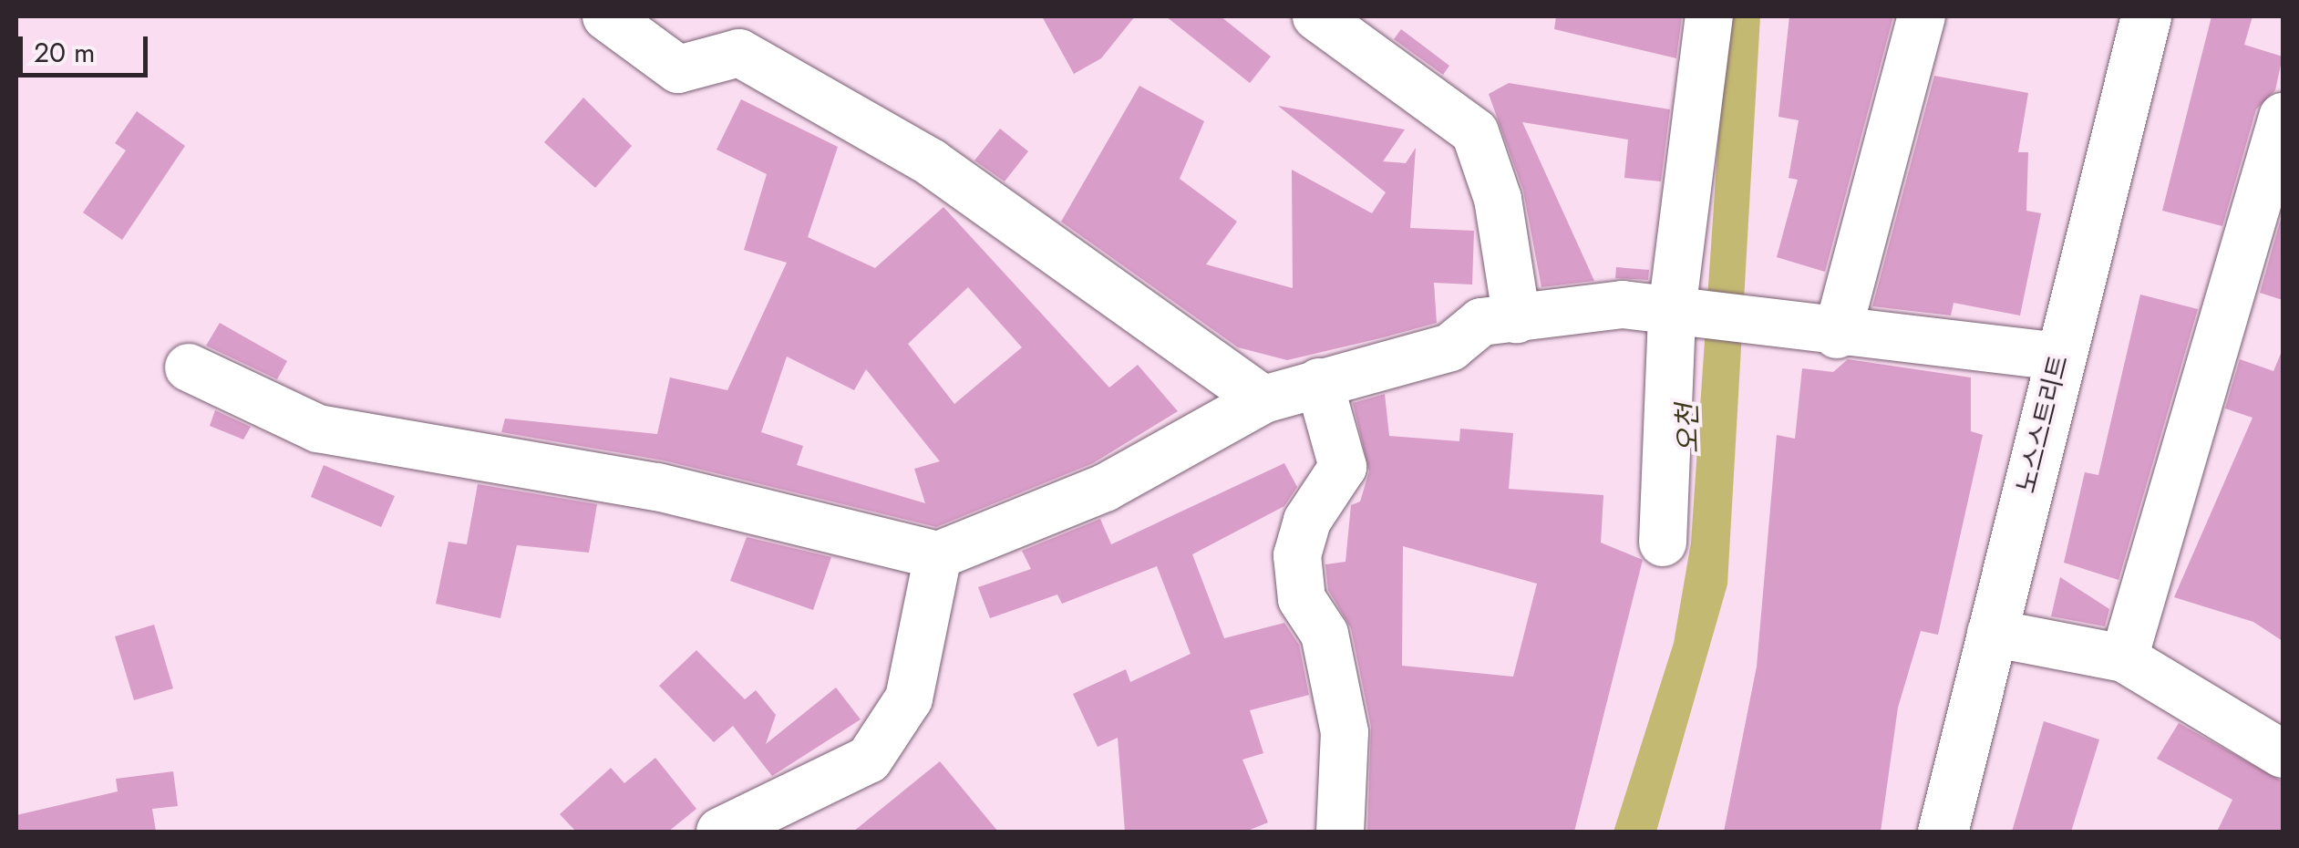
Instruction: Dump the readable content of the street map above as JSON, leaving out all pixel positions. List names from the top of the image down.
{
  "streets": {
    "main road": ["노스스트리트"]
  },
  "water": ["오천"],
  "scale_bar": "20 m"
}
